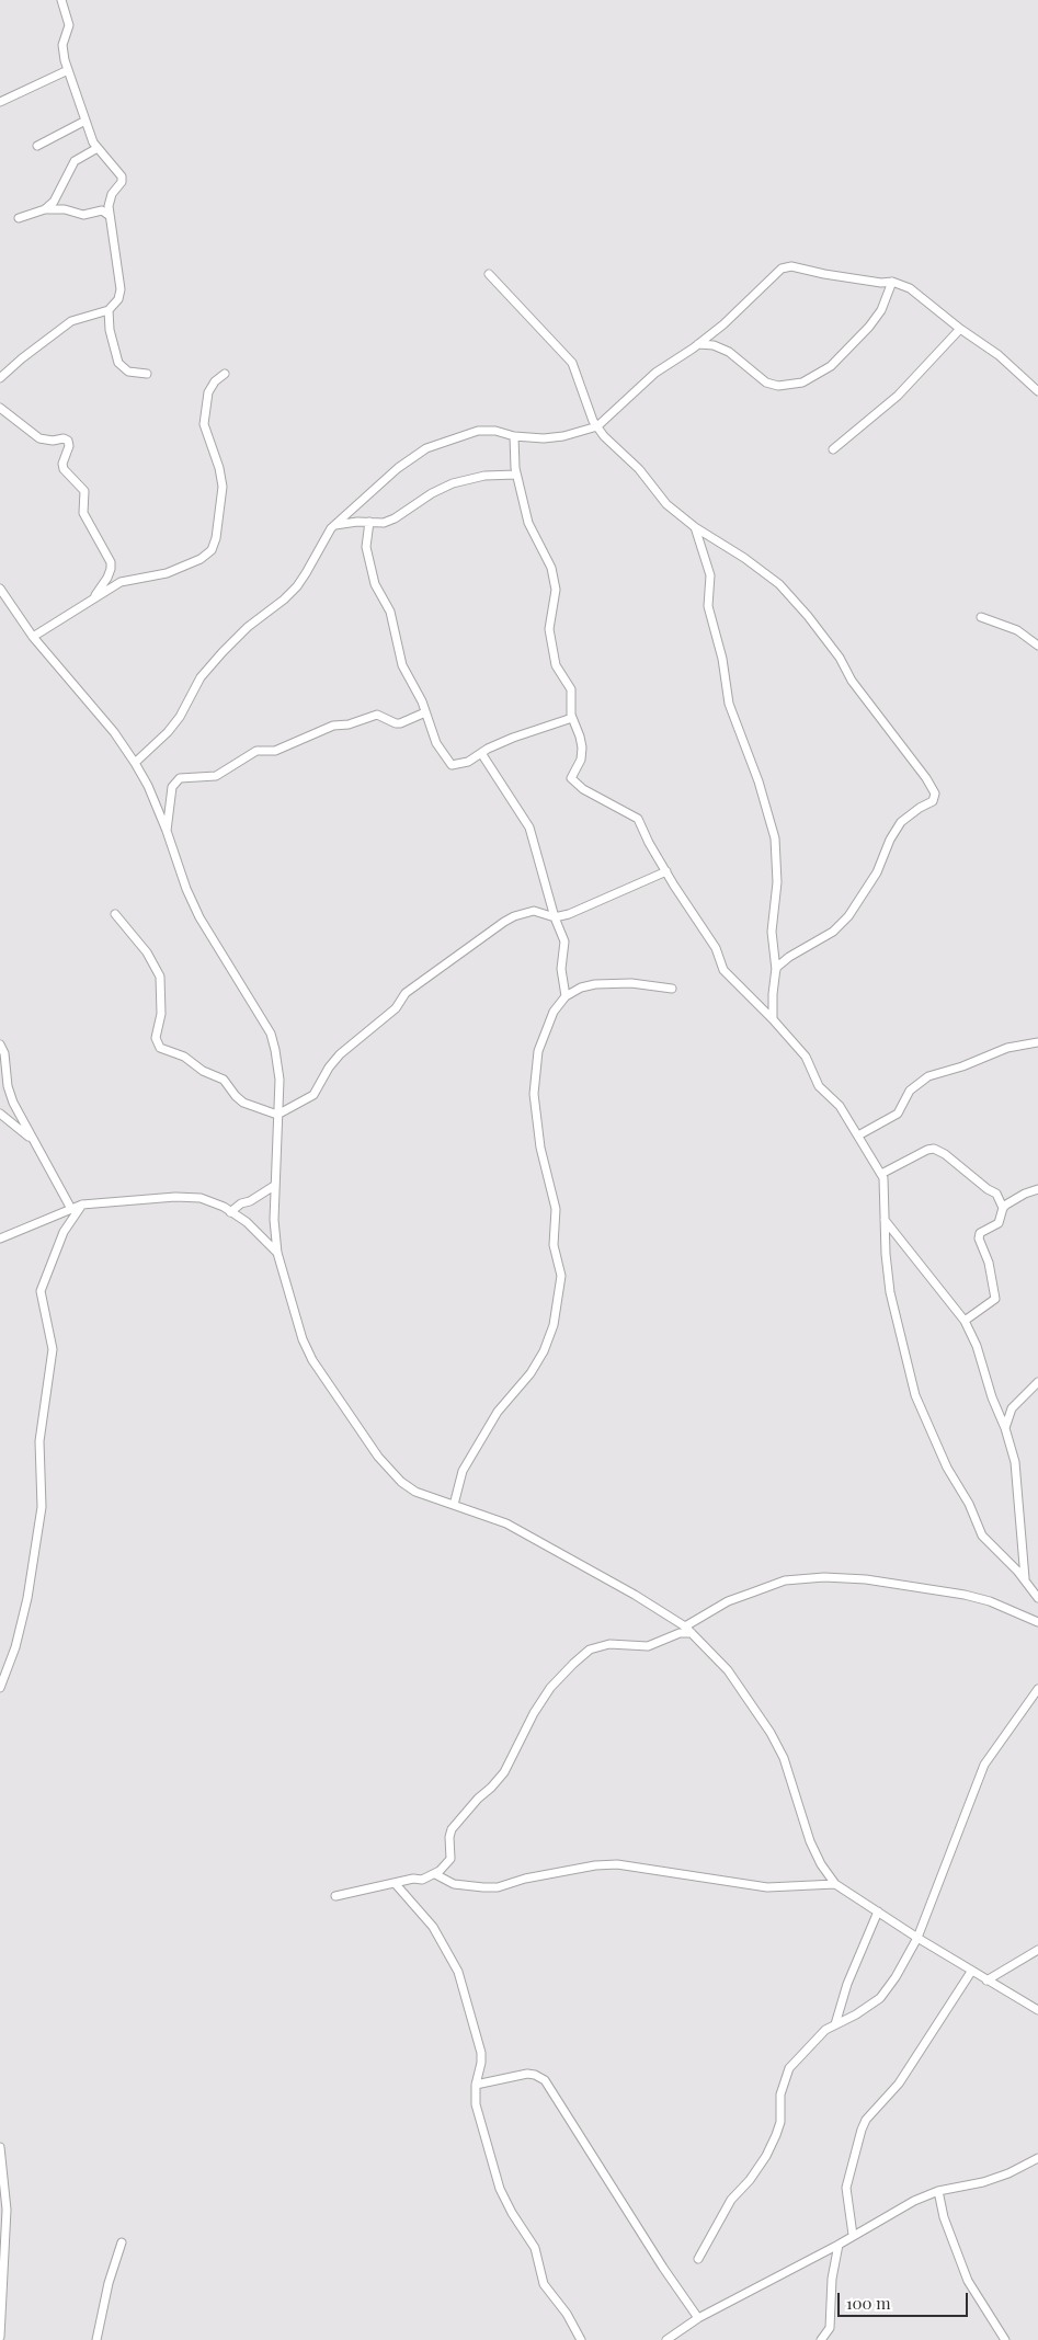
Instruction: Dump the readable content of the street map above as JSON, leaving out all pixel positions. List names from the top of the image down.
{
  "scale_bar": "100 m"
}
